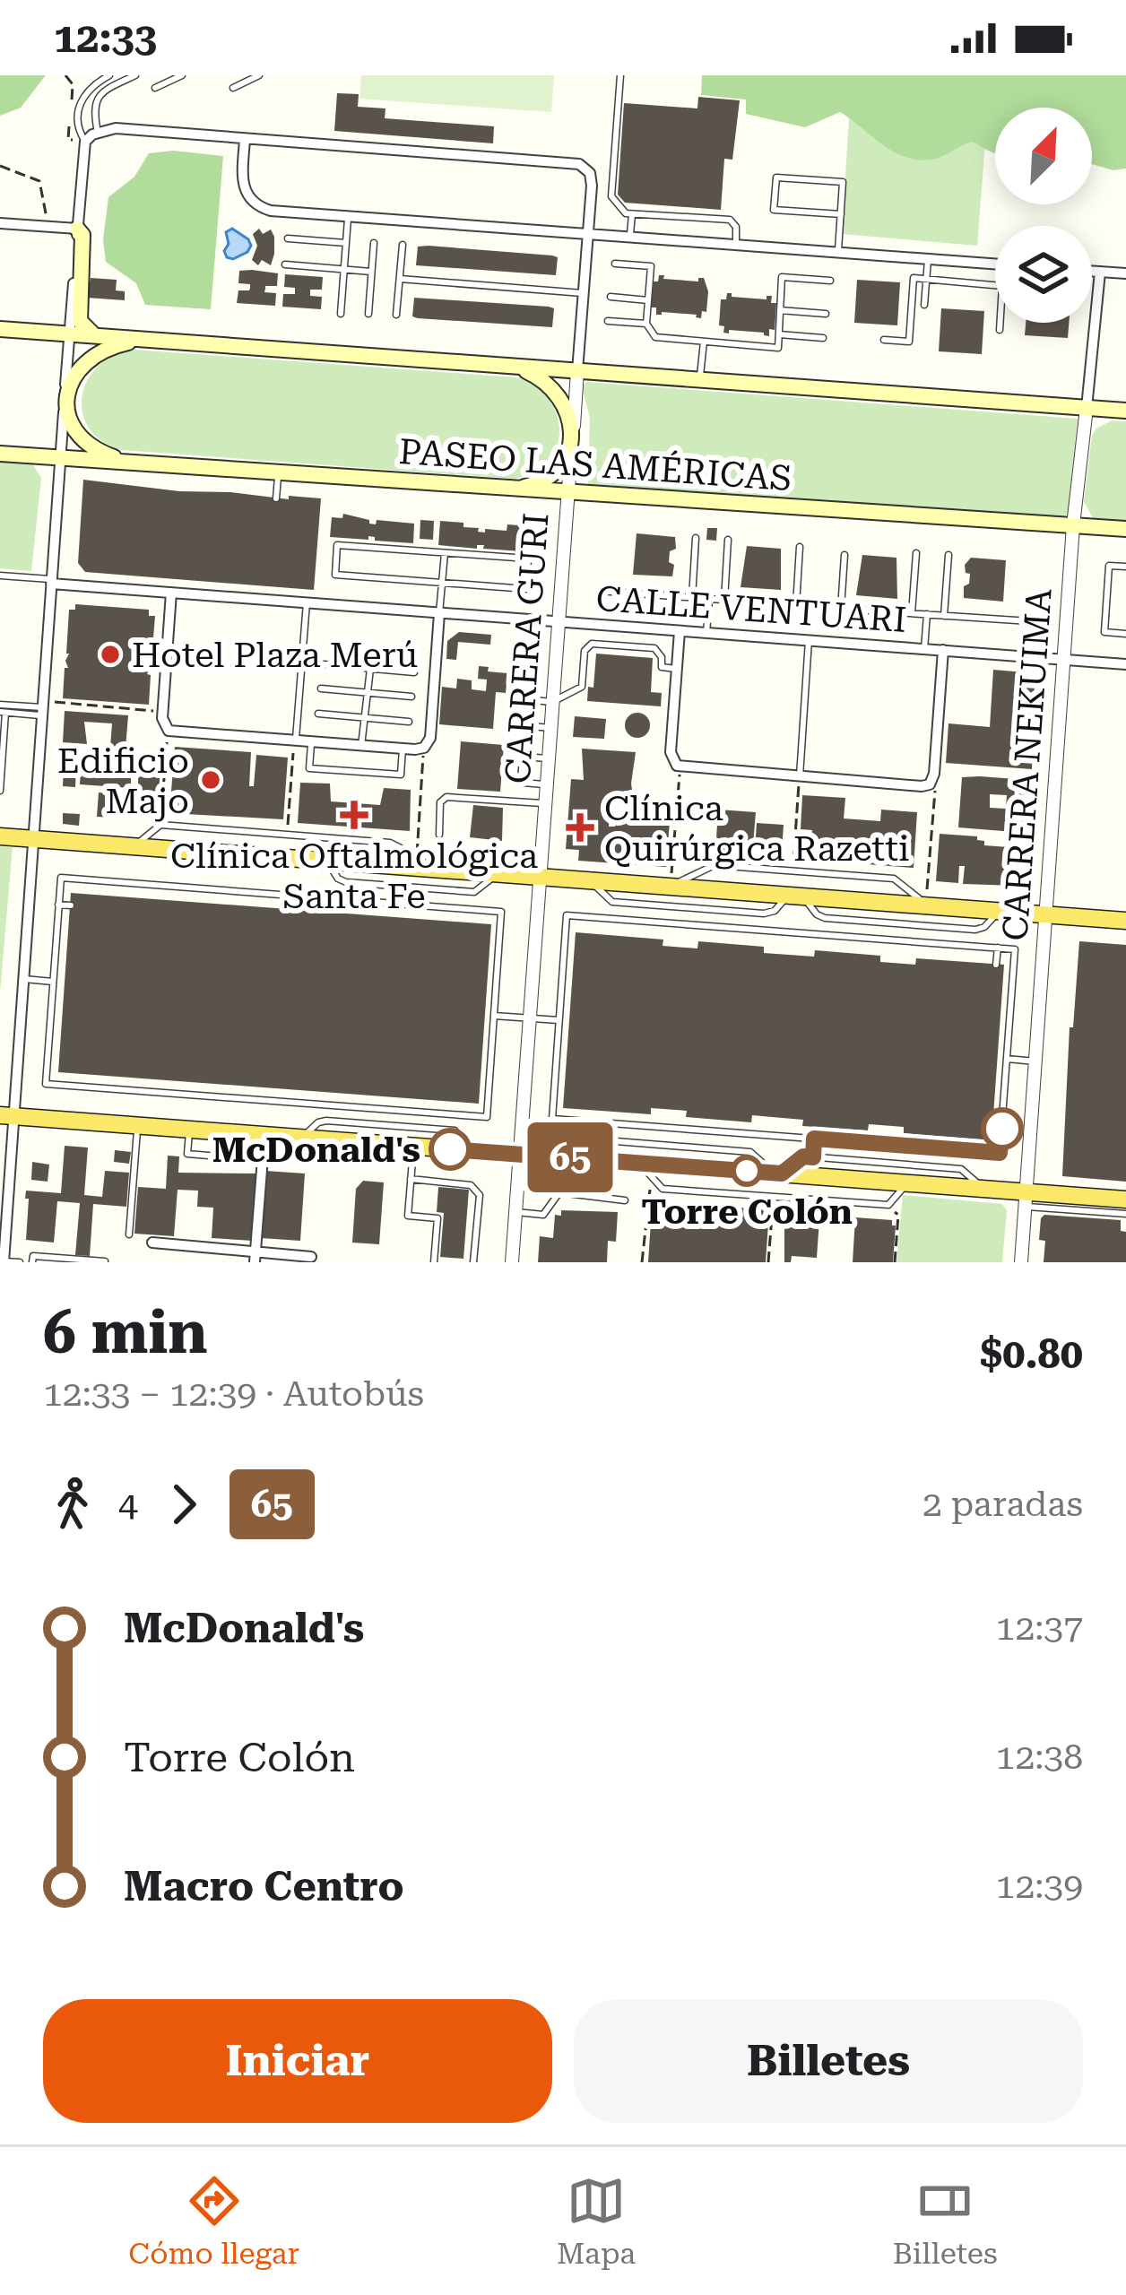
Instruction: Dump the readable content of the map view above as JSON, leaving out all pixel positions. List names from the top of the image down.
{
  "streets": {
    "main road": ["PASEO LAS AMÉRICAS"],
    "street": ["CALLE VENTUARI", "CARRERA GURI", "CARRERA NEKUIMA"]
  },
  "crossings": [
    ["PASEO LAS AMÉRICAS", "CARRERA GURI"],
    ["PASEO LAS AMÉRICAS", "CARRERA NEKUIMA"],
    ["CALLE VENTUARI", "CARRERA GURI"],
    ["CALLE VENTUARI", "CARRERA NEKUIMA"]
  ],
  "places": {
    "other": [
      "Hotel Plaza Merú",
      "Edificio Majo",
      "McDonald's",
      "Torre Colón"
    ],
    "health": ["Clínica Oftalmológica Santa Fe", "Clínica Quirúrgica Razetti"]
  },
  "lines": ["bus line 65"],
  "north": "top right",
  "page": {
    "status": "12:33",
    "on_map": "65",
    "heading": ["6 min", "12:33 – 12:39 · Autobús", "$0.80"],
    "legs": ["4", "65", "2 paradas"],
    "list": [
      {
        "name": "McDonald's",
        "value": "12:37"
      },
      {
        "name": "Torre Colón",
        "value": "12:38"
      },
      {
        "name": "Macro Centro",
        "value": "12:39"
      }
    ],
    "buttons": ["Iniciar", "Billetes"],
    "tabs": ["Cómo llegar", "Mapa", "Billetes"]
  }
}
